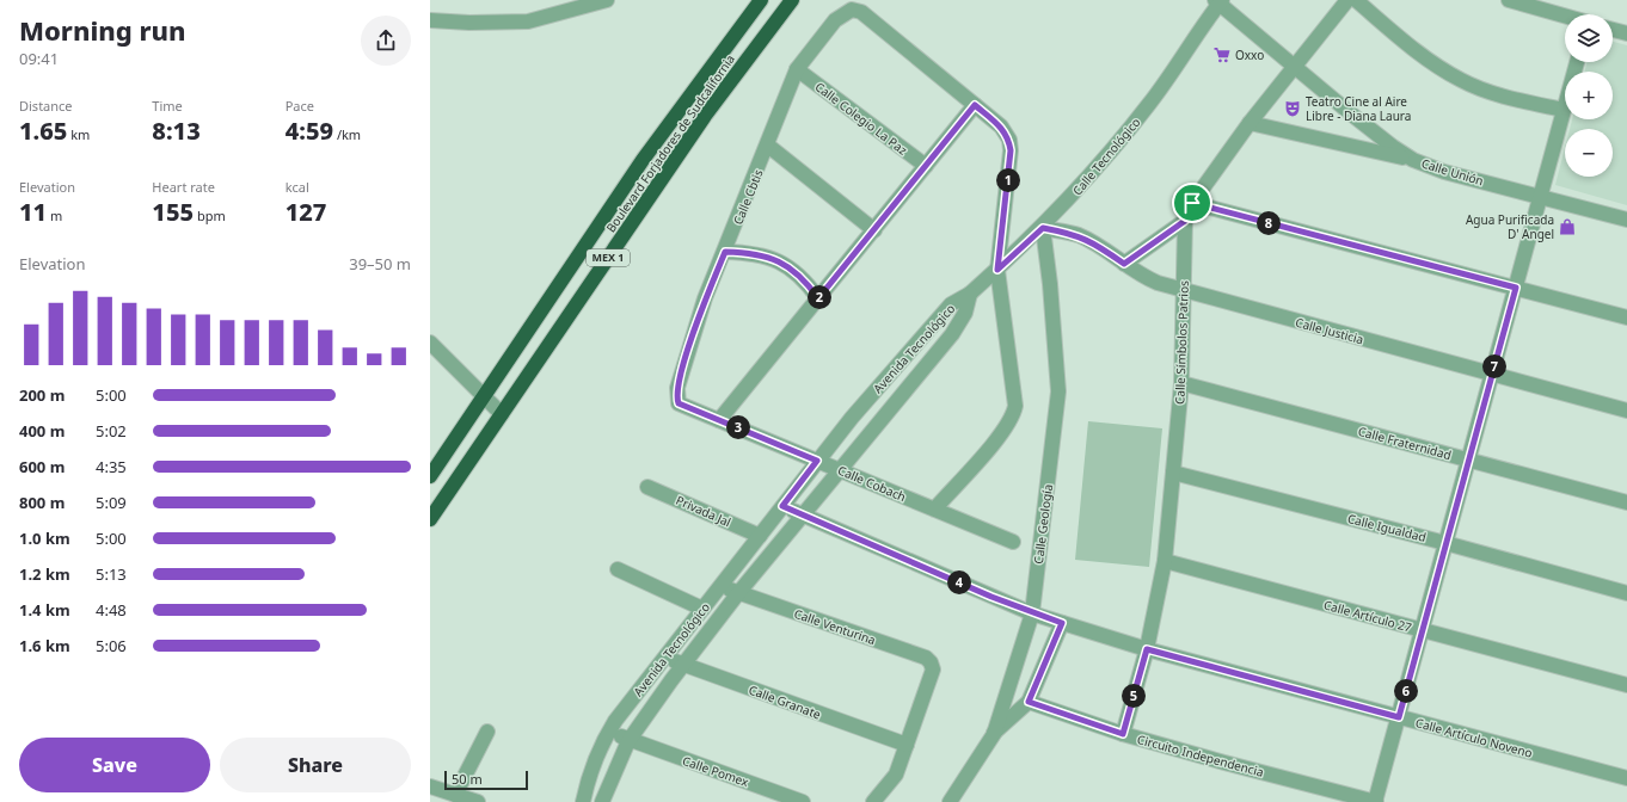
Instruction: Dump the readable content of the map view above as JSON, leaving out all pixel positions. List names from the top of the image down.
{
  "streets": {
    "highway": ["Boulevard Forjadores de Sudcalifornia", "MEX 1"],
    "street": [
      "Calle Colegio La Paz",
      "Calle Tecnológico",
      "Calle Unión",
      "Calle Cbtis",
      "Calle Justicia",
      "Calle Símbolos Patrios",
      "Avenida Tecnológico",
      "Calle Fraternidad",
      "Calle Cobach",
      "Privada Jal",
      "Calle Geología",
      "Calle Igualdad",
      "Calle Artículo 27",
      "Calle Venturina",
      "Calle Granate",
      "Calle Artículo Noveno",
      "Circuito Independencia",
      "Calle Pomex"
    ]
  },
  "crossings": [
    ["Calle Colegio La Paz", "Calle Cbtis"],
    ["Calle Tecnológico", "Calle Unión"],
    ["Calle Tecnológico", "Calle Justicia"],
    ["Calle Tecnológico", "Avenida Tecnológico"],
    ["Calle Tecnológico", "Calle Geología"],
    ["Calle Unión", "Calle Símbolos Patrios"],
    ["Calle Cbtis", "Calle Cobach"],
    ["Calle Justicia", "Calle Símbolos Patrios"],
    ["Calle Justicia", "Calle Geología"],
    ["Calle Símbolos Patrios", "Calle Fraternidad"],
    ["Calle Símbolos Patrios", "Calle Igualdad"],
    ["Calle Símbolos Patrios", "Calle Artículo 27"],
    ["Calle Símbolos Patrios", "Calle Artículo Noveno"],
    ["Calle Símbolos Patrios", "Circuito Independencia"],
    ["Avenida Tecnológico", "Calle Cobach"],
    ["Avenida Tecnológico", "Privada Jal"],
    ["Avenida Tecnológico", "Calle Venturina"],
    ["Avenida Tecnológico", "Calle Granate"],
    ["Avenida Tecnológico", "Calle Artículo Noveno"],
    ["Avenida Tecnológico", "Calle Pomex"],
    ["Calle Geología", "Calle Artículo Noveno"],
    ["Calle Venturina", "Calle Granate"]
  ],
  "places": {
    "supermarket": ["Oxxo"],
    "theatre": ["Teatro Cine al Aire Libre - Diana Laura"],
    "shop": ["Agua Purificada D' Angel"]
  },
  "scale_bar": "50 m",
  "page": {
    "heading": ["Morning run", "09:41"],
    "map_buttons": ["+", "−"],
    "stats": [
      ["Distance", "1.65 km"],
      ["Time", "8:13"],
      ["Pace", "4:59 /km"],
      ["Elevation", "11 m"],
      ["Heart rate", "155 bpm"],
      ["kcal", "127"]
    ],
    "pins": [
      "1",
      "8",
      "2",
      "7",
      "3",
      "4",
      "6",
      "5"
    ],
    "chart": ["Elevation", "39–50 m"],
    "list": [
      {
        "name": "200 m",
        "note": "5:00"
      },
      {
        "name": "400 m",
        "note": "5:02"
      },
      {
        "name": "600 m",
        "note": "4:35"
      },
      {
        "name": "800 m",
        "note": "5:09"
      },
      {
        "name": "1.0 km",
        "note": "5:00"
      },
      {
        "name": "1.2 km",
        "note": "5:13"
      },
      {
        "name": "1.4 km",
        "note": "4:48"
      },
      {
        "name": "1.6 km",
        "note": "5:06"
      }
    ],
    "buttons": ["Save", "Share"],
    "scale": "50 m"
  }
}
